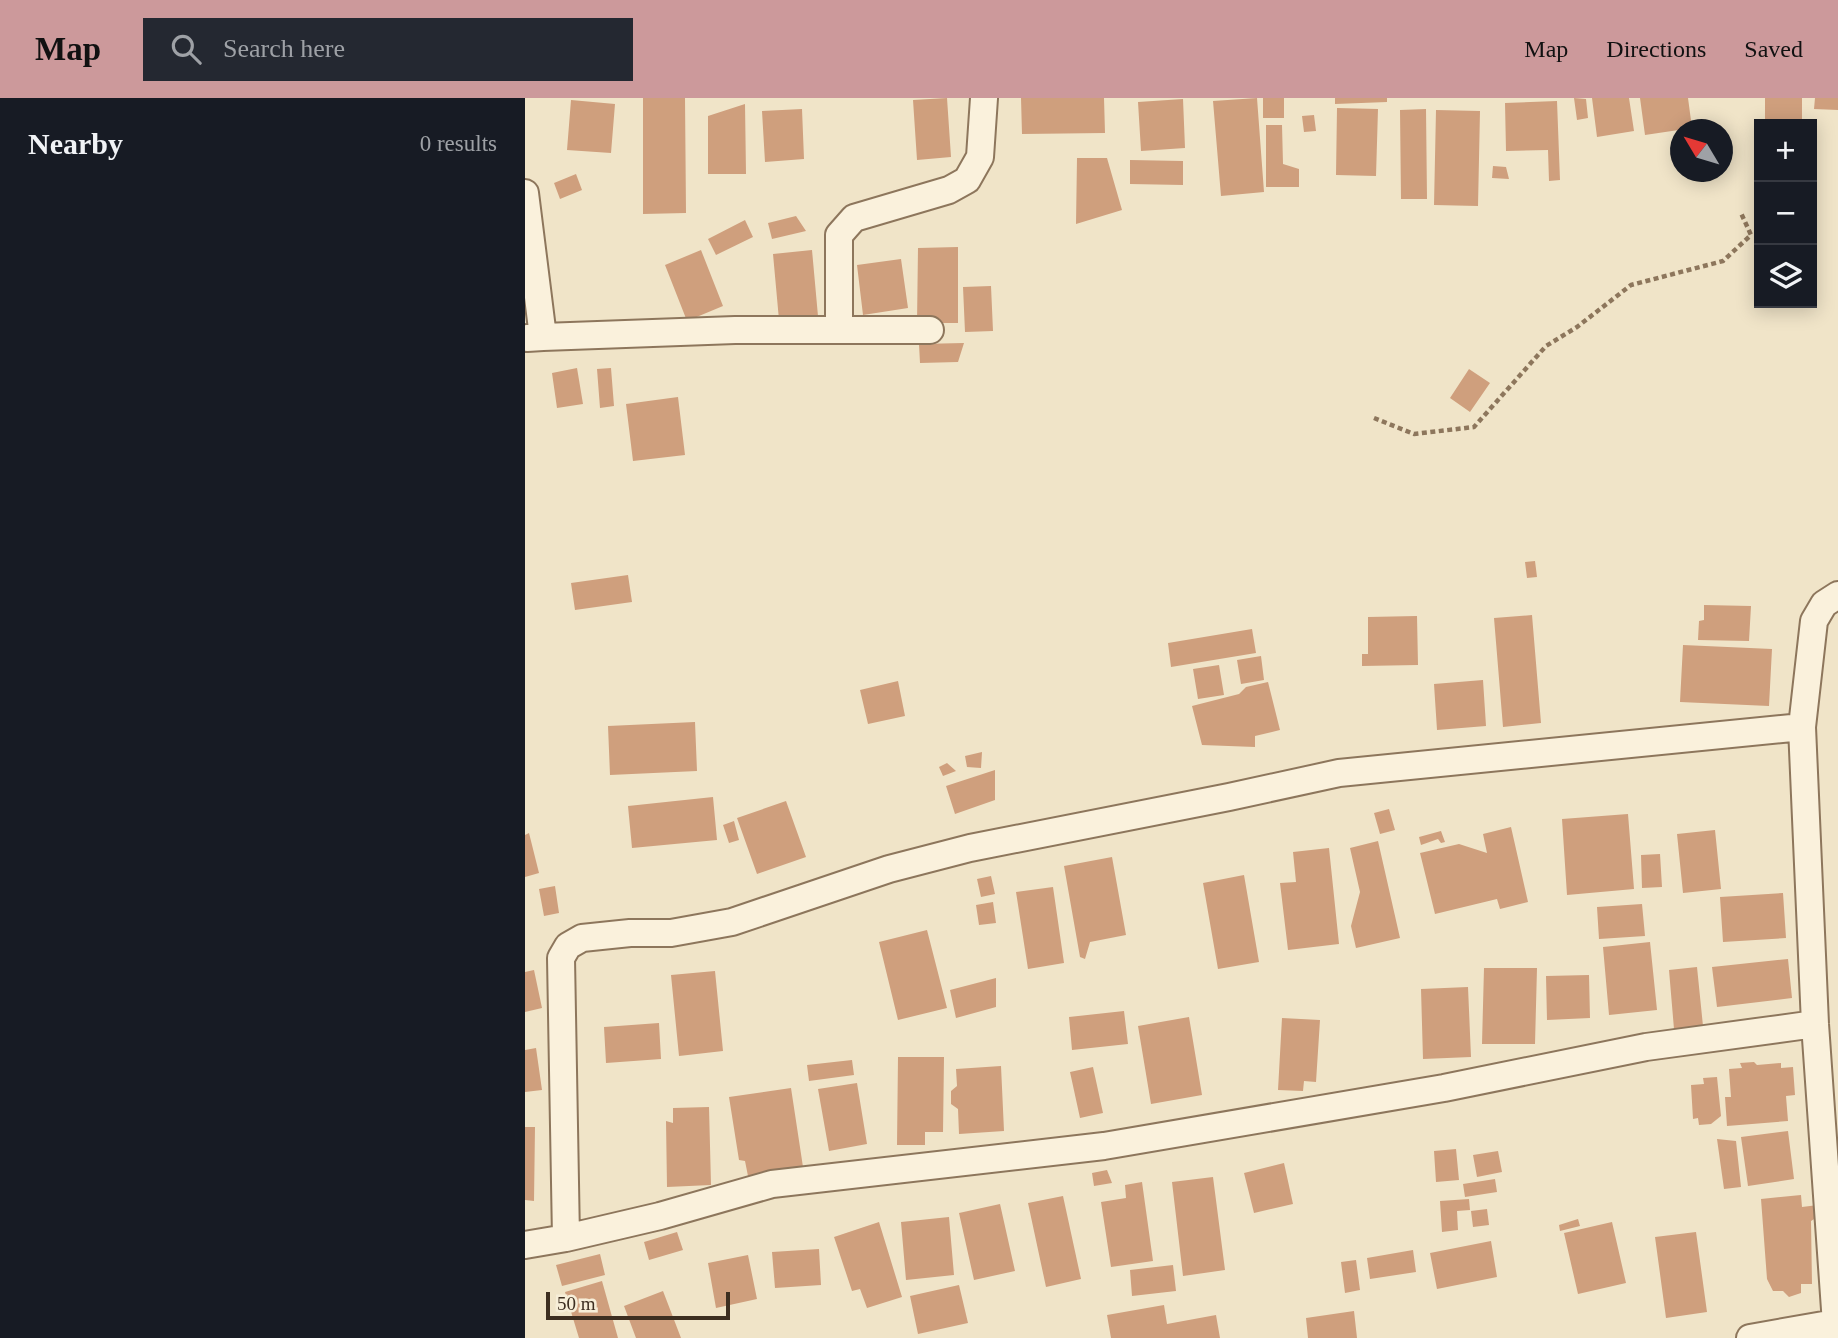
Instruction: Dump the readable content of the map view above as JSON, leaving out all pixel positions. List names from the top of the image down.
{
  "scale_bar": "50 m",
  "north": "top left",
  "page": {
    "header": "Map",
    "search": "Search here",
    "nav": ["Map", "Directions", "Saved"],
    "heading": ["Nearby", "0 results"],
    "map_buttons": ["+", "−"],
    "scale": "50 m"
  }
}
